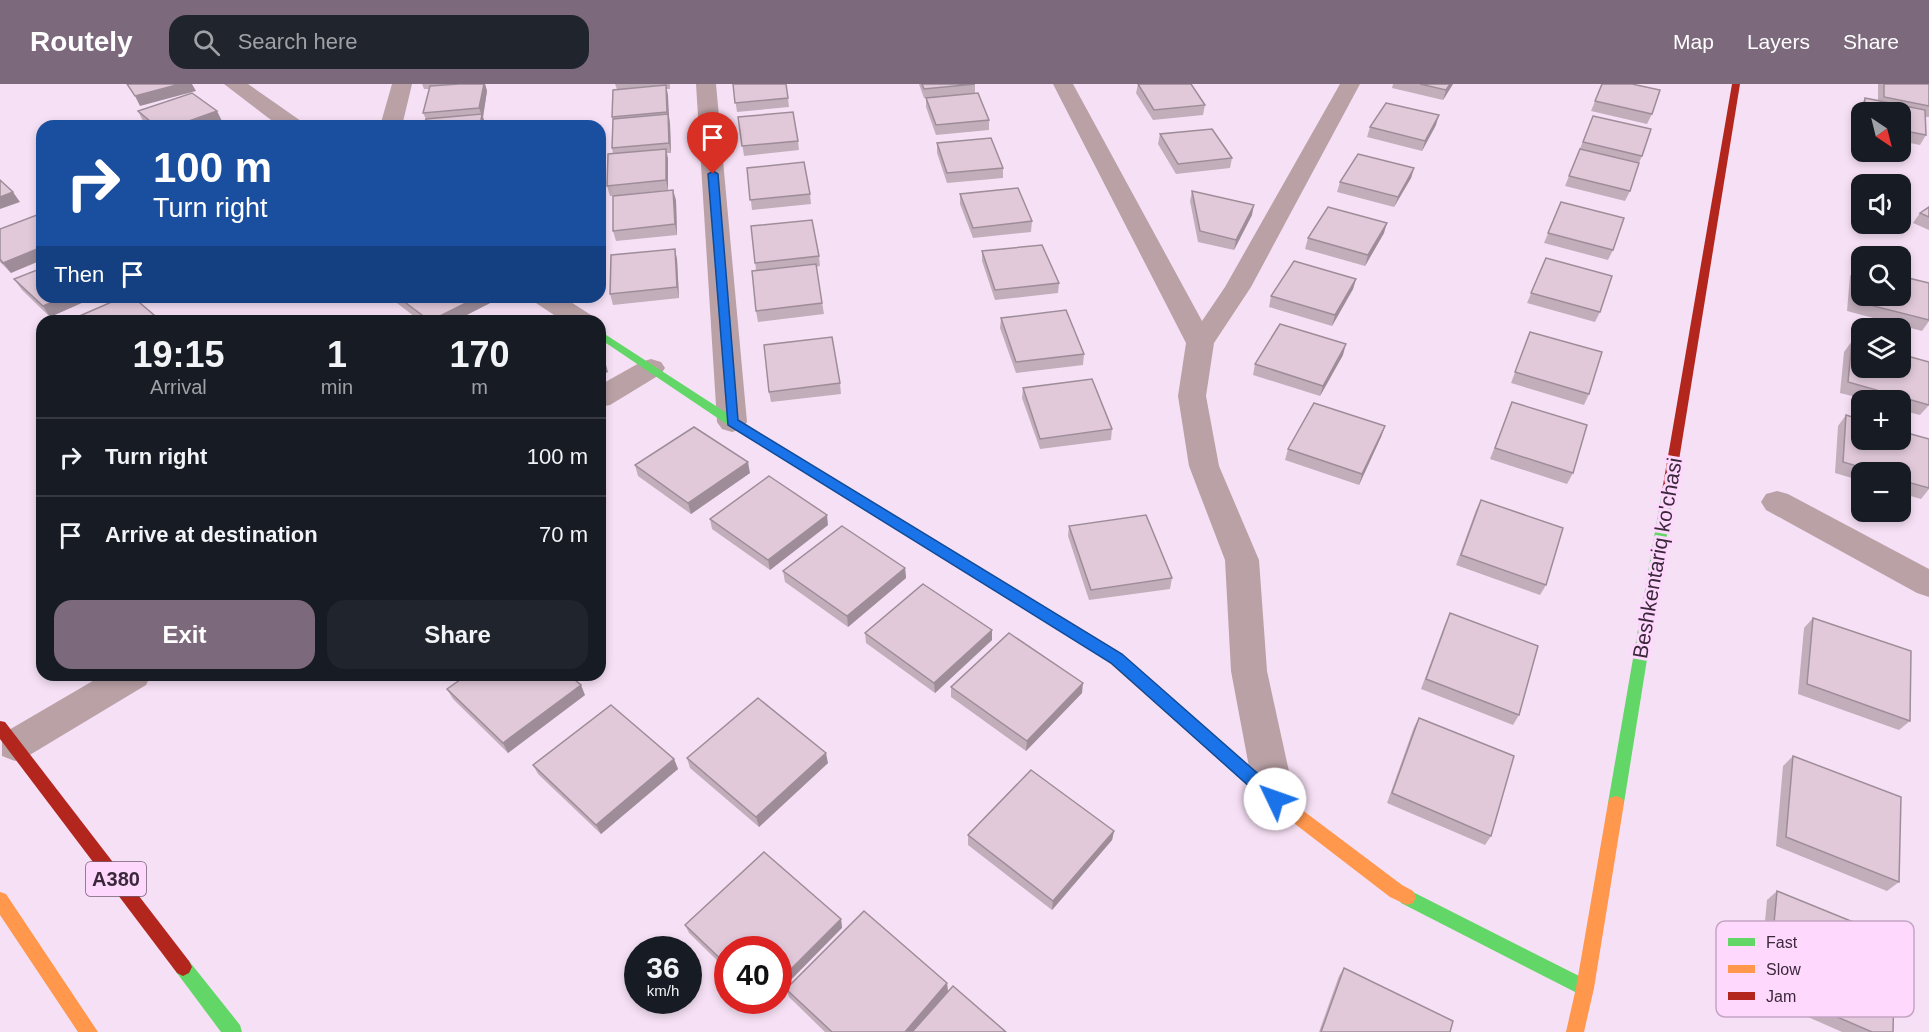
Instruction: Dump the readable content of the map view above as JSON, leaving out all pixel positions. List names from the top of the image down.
{
  "streets": {
    "main road": ["Beshkentariq ko'chasi", "A380"]
  },
  "legend": ["Fast", "Slow", "Jam"],
  "north": "bottom right",
  "page": {
    "header": "Routely",
    "search": "Search here",
    "nav": ["Map", "Layers", "Share"],
    "map_buttons": ["+", "−"],
    "turn": ["100 m", "Turn right"],
    "then": "Then",
    "eta": [
      "19:15",
      "Arrival",
      "1",
      "min",
      "170",
      "m"
    ],
    "list": [
      {
        "name": "Turn right",
        "value": "100 m"
      },
      {
        "name": "Arrive at destination",
        "value": "70 m"
      }
    ],
    "buttons": ["Exit", "Share"],
    "speed": "36 km/h",
    "limit": "40"
  }
}
